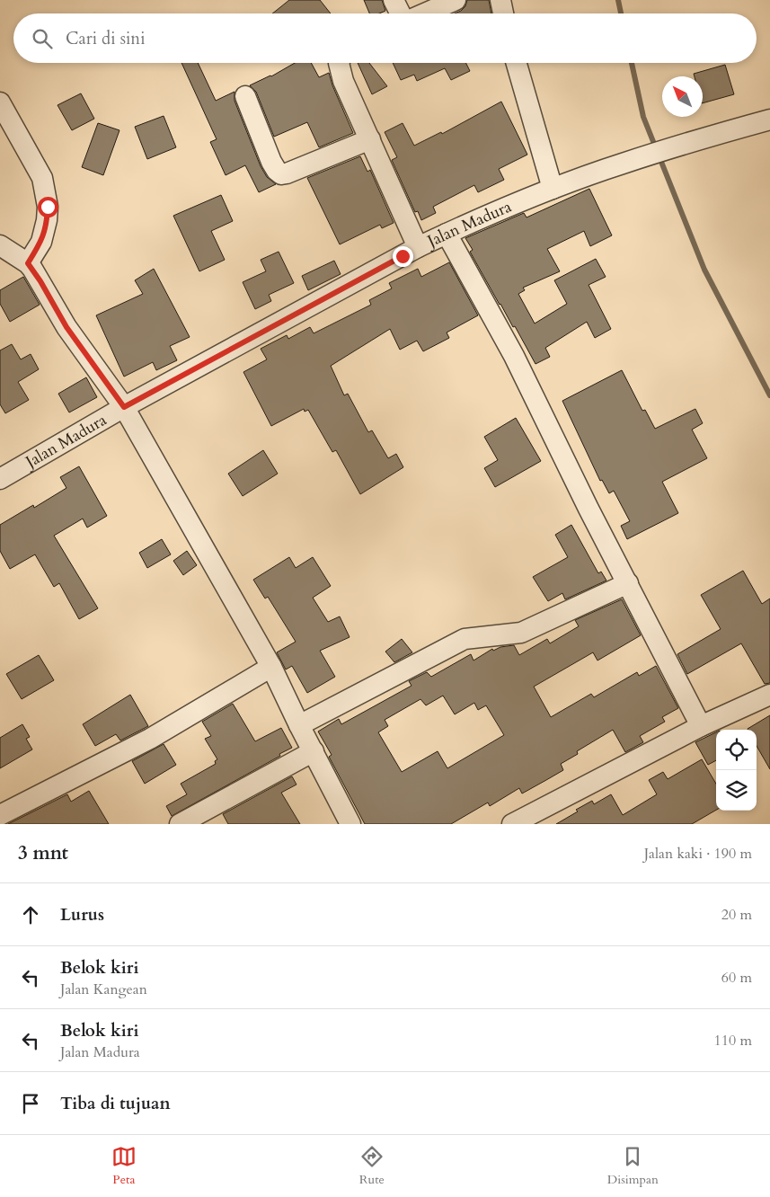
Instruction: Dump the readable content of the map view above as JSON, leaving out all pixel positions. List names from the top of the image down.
{
  "streets": {
    "street": ["Jalan Madura"]
  },
  "north": "top left",
  "page": {
    "search": "Cari di sini",
    "heading": ["3 mnt", "Jalan kaki · 190 m"],
    "list": [
      ["Lurus", "20 m"],
      ["Belok kiri", "Jalan Kangean", "60 m"],
      ["Belok kiri", "Jalan Madura", "110 m"],
      "Tiba di tujuan"
    ],
    "nav": ["Peta", "Rute", "Disimpan"]
  }
}
